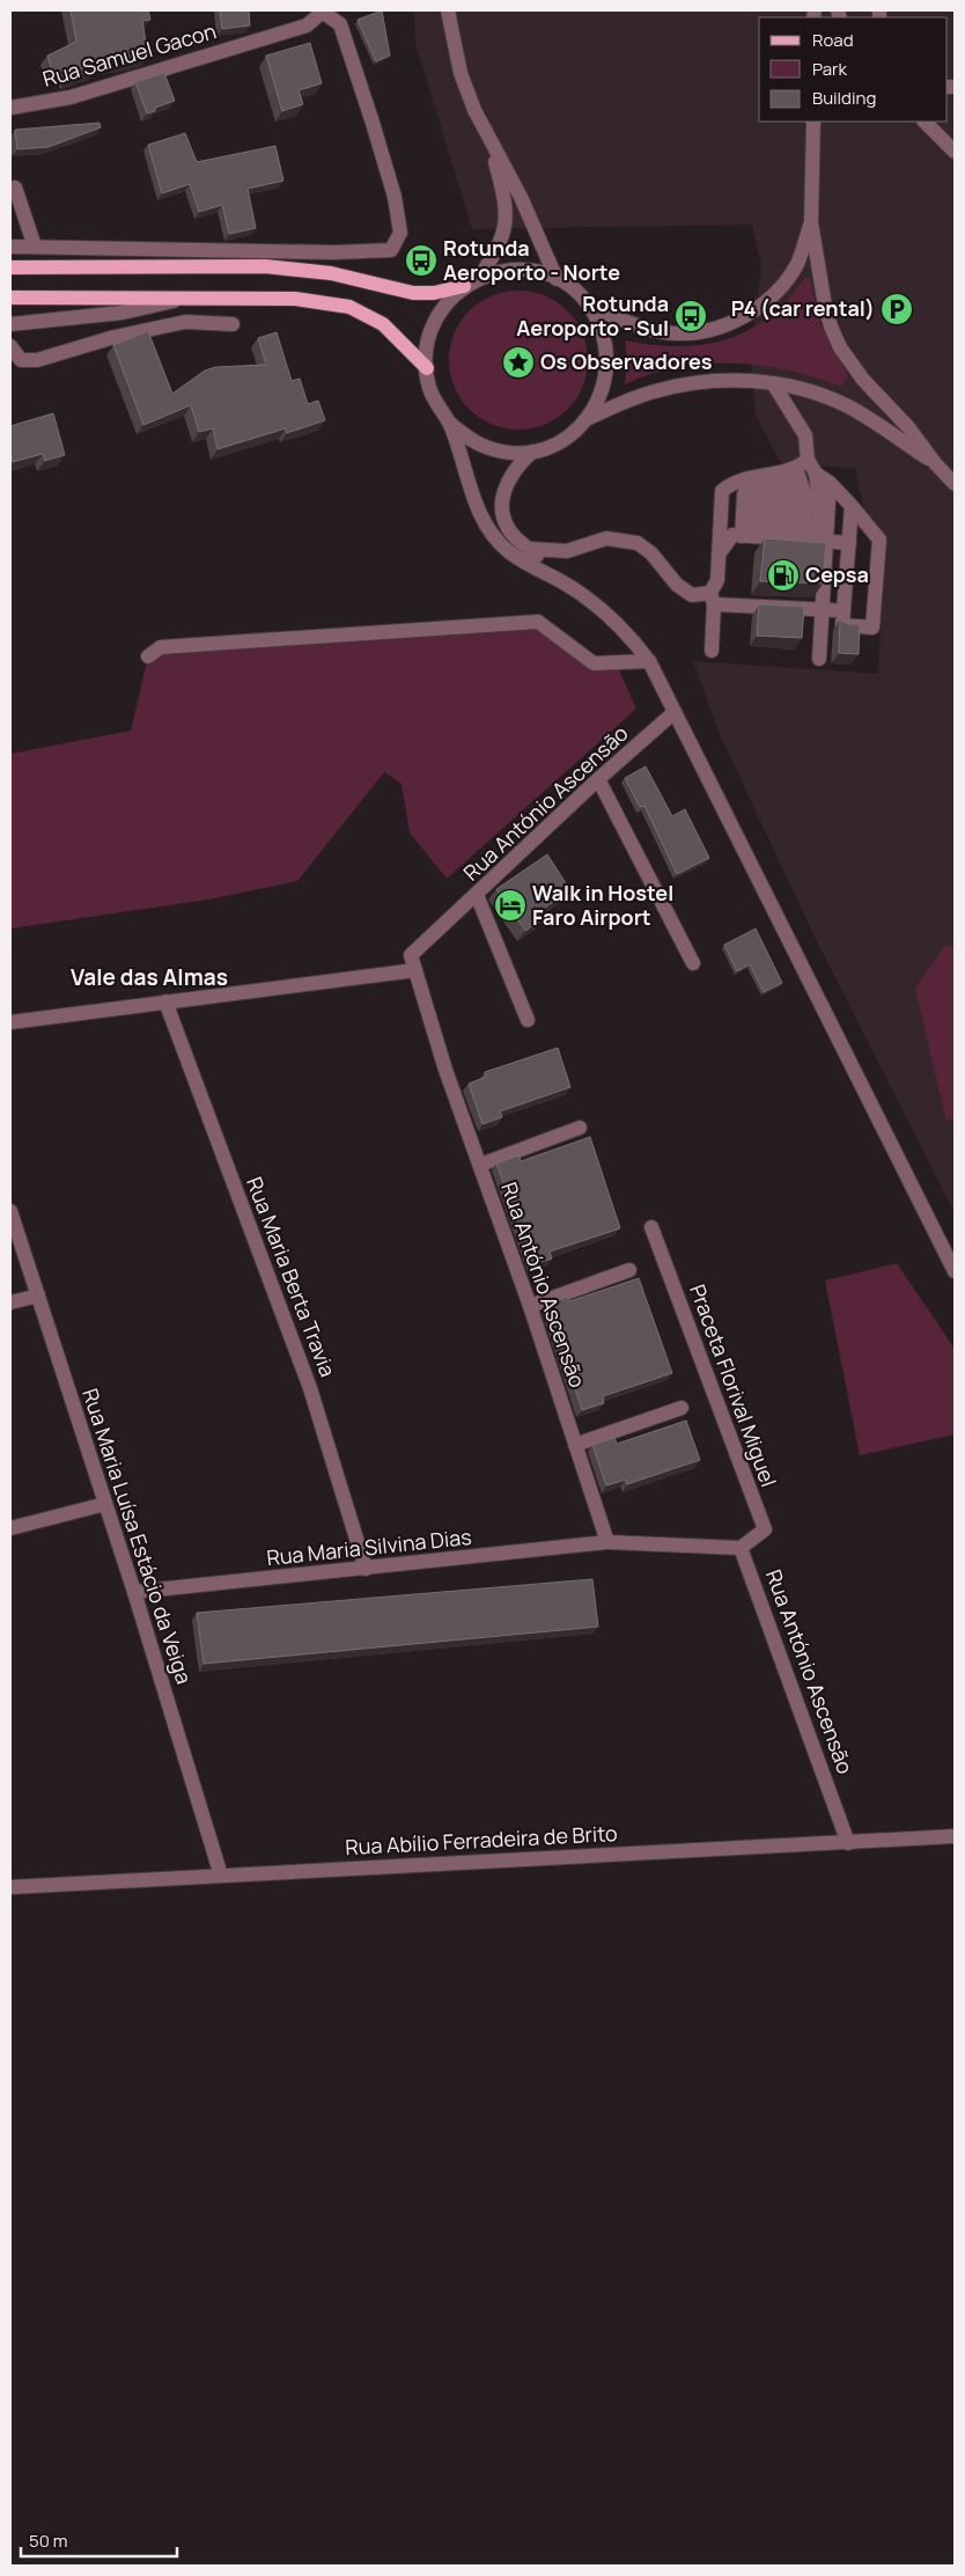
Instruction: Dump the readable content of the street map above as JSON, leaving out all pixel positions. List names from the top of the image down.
{
  "streets": {
    "street": [
      "Rua Samuel Gacon",
      "Rua António Ascensão",
      "Rua Maria Berta Travia",
      "Praceta Florival Miguel",
      "Rua Maria Luísa Estácio da Veiga",
      "Rua Maria Silvina Dias",
      "Rua Abílio Ferradeira de Brito"
    ]
  },
  "crossings": [
    ["Rua António Ascensão", "Praceta Florival Miguel"],
    ["Rua António Ascensão", "Rua Maria Silvina Dias"],
    ["Rua António Ascensão", "Rua Abílio Ferradeira de Brito"],
    ["Rua Maria Berta Travia", "Rua Maria Silvina Dias"],
    ["Rua Maria Luísa Estácio da Veiga", "Rua Maria Silvina Dias"],
    ["Rua Maria Luísa Estácio da Veiga", "Rua Abílio Ferradeira de Brito"]
  ],
  "districts": ["Vale das Almas"],
  "places": {
    "bus stop": ["Rotunda Aeroporto - Norte", "Rotunda Aeroporto - Sul"],
    "parking": ["P4 (car rental)"],
    "place": ["Os Observadores"],
    "fuel station": ["Cepsa"],
    "hotel": ["Walk in Hostel Faro Airport"]
  },
  "legend": ["Road", "Park", "Building"],
  "scale_bar": "50 m"
}
